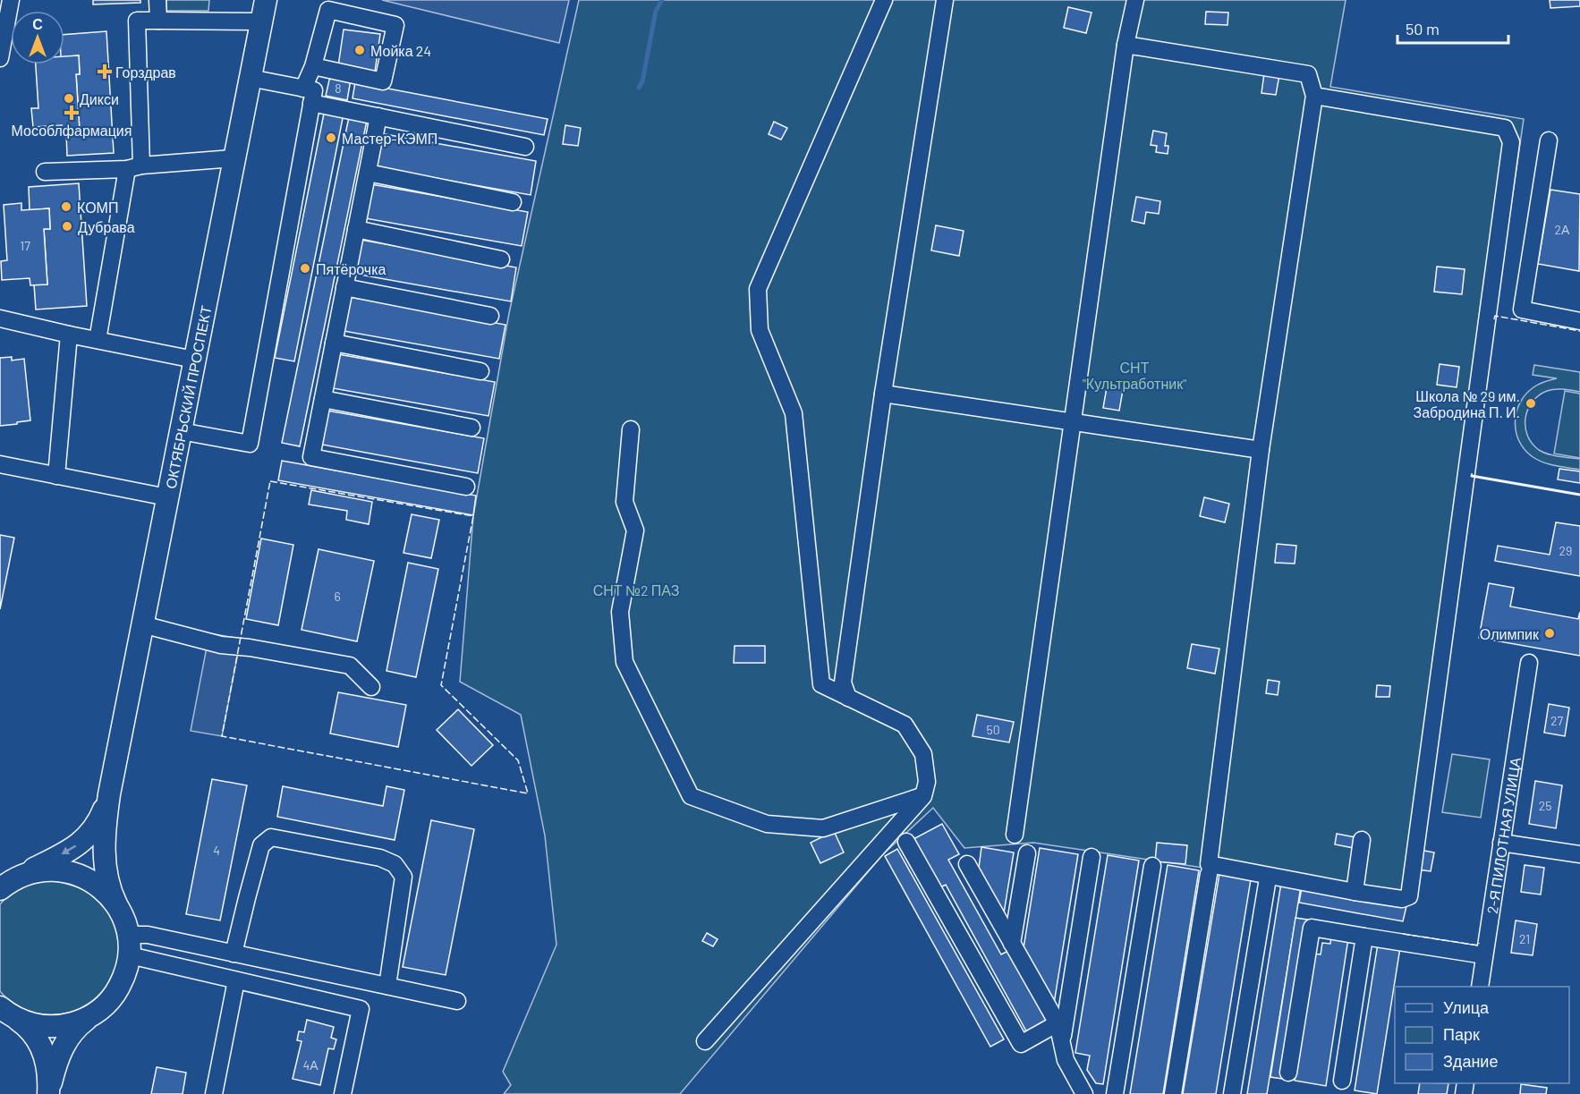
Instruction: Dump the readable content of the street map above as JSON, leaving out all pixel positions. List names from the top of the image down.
{
  "streets": {
    "main road": ["ОКТЯБРЬСКИЙ ПРОСПЕКТ"],
    "street": ["2-Я ПИЛОТНАЯ УЛИЦА"]
  },
  "parks": ["СНТ \"Культработник\"", "СНТ №2 ПАЗ"],
  "places": {
    "other": [
      "Мойка 24",
      "Дикси",
      "Мастер-КЭМП",
      "КОМП",
      "Дубрава",
      "Пятёрочка",
      "Школа № 29 им. Забродина П. И.",
      "Олимпик"
    ],
    "health": ["Горздрав", "Мособлфармация"]
  },
  "house_numbers": [
    "8",
    "2А",
    "17",
    "29",
    "6",
    "27",
    "50",
    "25",
    "4",
    "21",
    "4А"
  ],
  "legend": ["Улица", "Парк", "Здание"],
  "scale_bar": "50 m",
  "north": "top"
}
